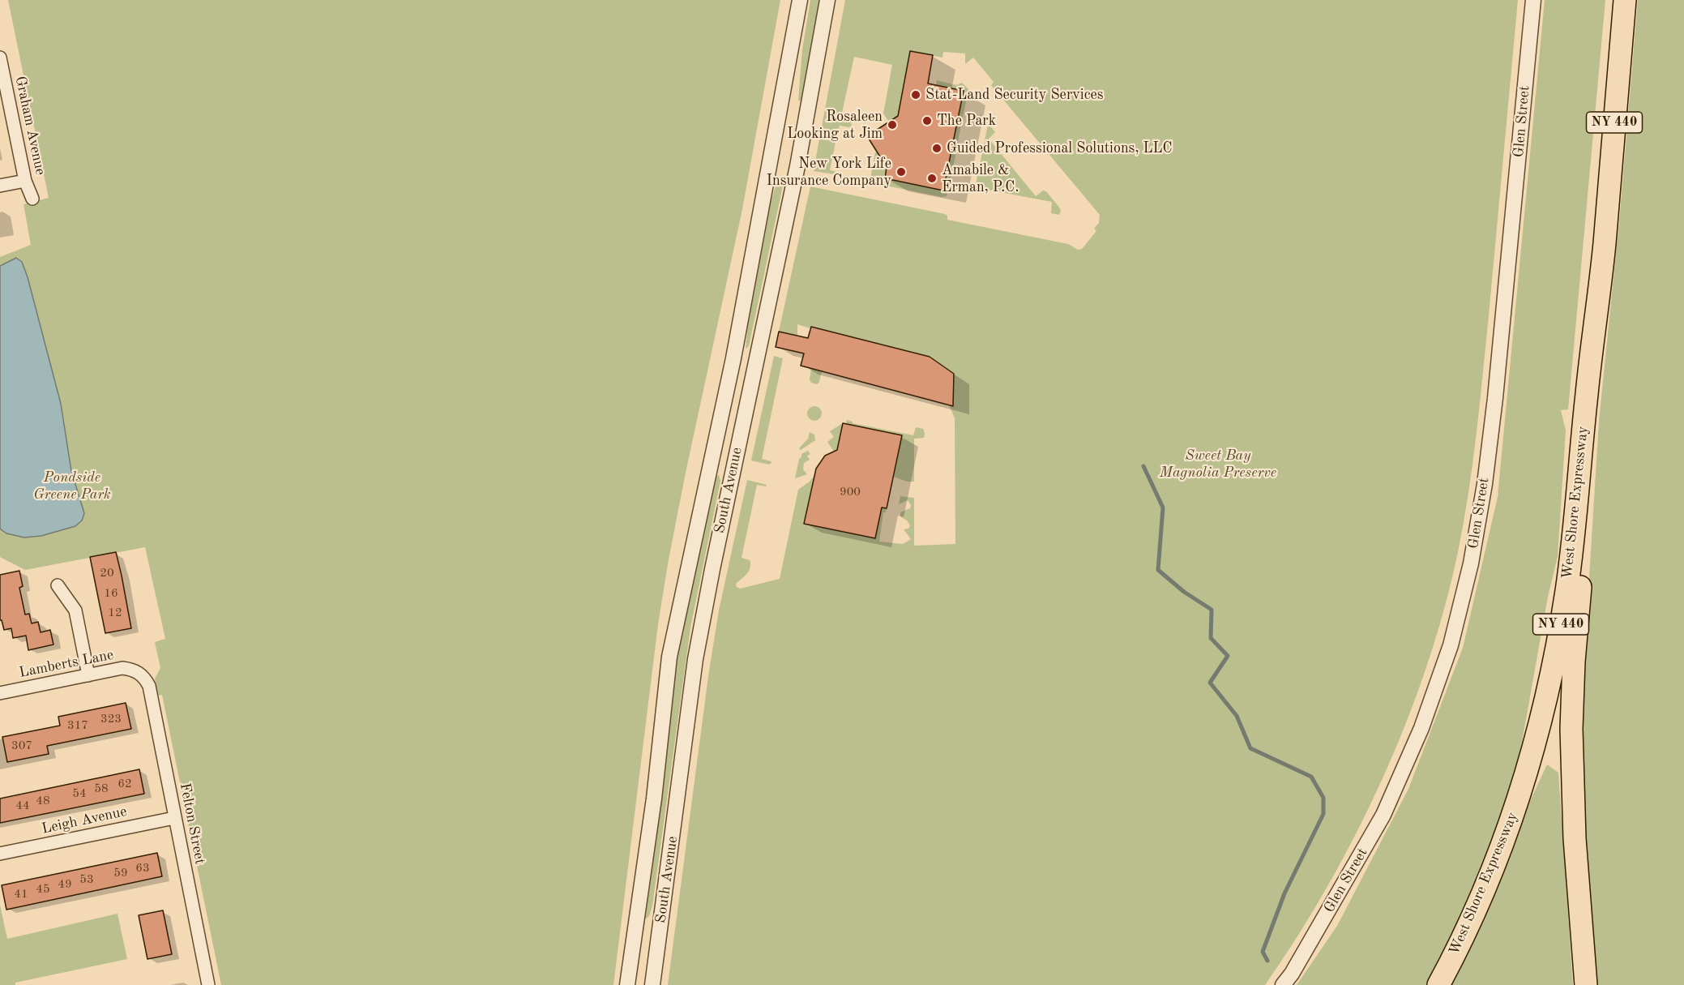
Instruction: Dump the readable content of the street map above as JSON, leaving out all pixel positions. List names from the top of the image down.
{
  "streets": {
    "highway": ["NY 440", "West Shore Expressway"],
    "street": [
      "Glen Street",
      "Graham Avenue",
      "South Avenue",
      "Lamberts Lane",
      "Leigh Avenue",
      "Felton Street"
    ]
  },
  "crossings": [
    ["Lamberts Lane", "Felton Street"],
    ["Leigh Avenue", "Felton Street"]
  ],
  "parks": ["Sweet Bay Magnolia Preserve", "Pondside Greene Park"],
  "places": [
    "Stat-Land Security Services",
    "The Park",
    "Rosaleen Looking at Jim",
    "Guided Professional Solutions, LLC",
    "New York Life Insurance Company",
    "Amabile & Erman, P.C."
  ],
  "house_numbers": [
    "900",
    "20",
    "16",
    "12",
    "323",
    "317",
    "307",
    "62",
    "58",
    "54",
    "48",
    "44",
    "63",
    "59",
    "53",
    "49",
    "45",
    "41"
  ]
}
